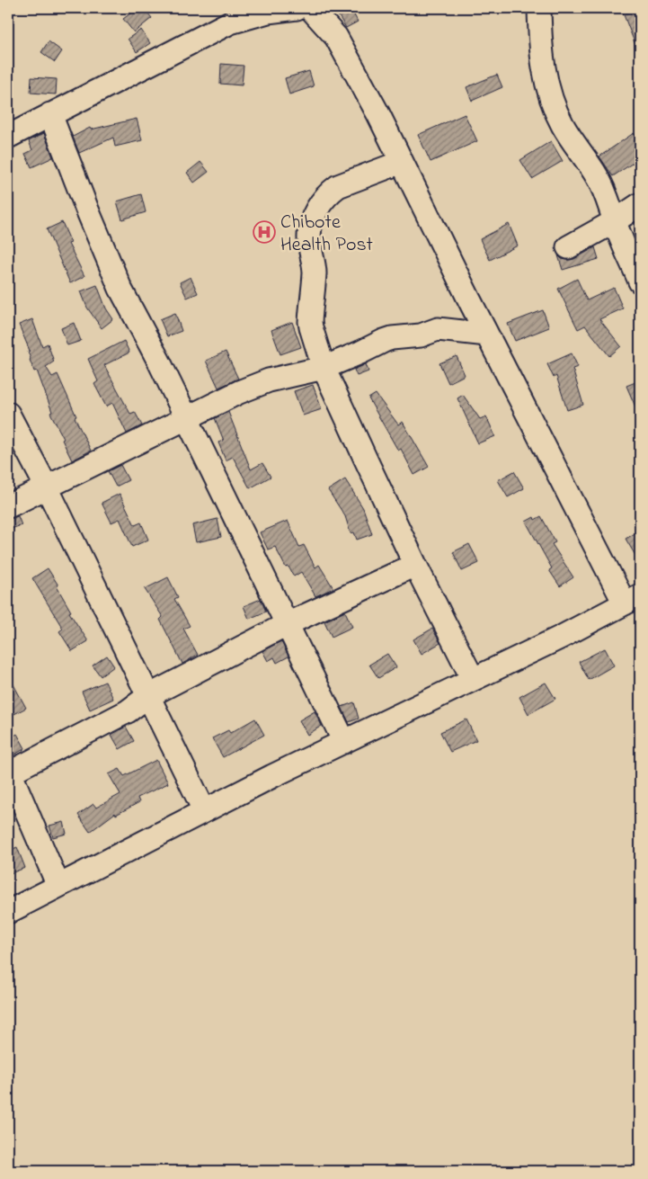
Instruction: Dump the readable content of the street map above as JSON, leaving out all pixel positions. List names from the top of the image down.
{
  "places": {
    "hospital": ["Chibote Health Post"]
  }
}
